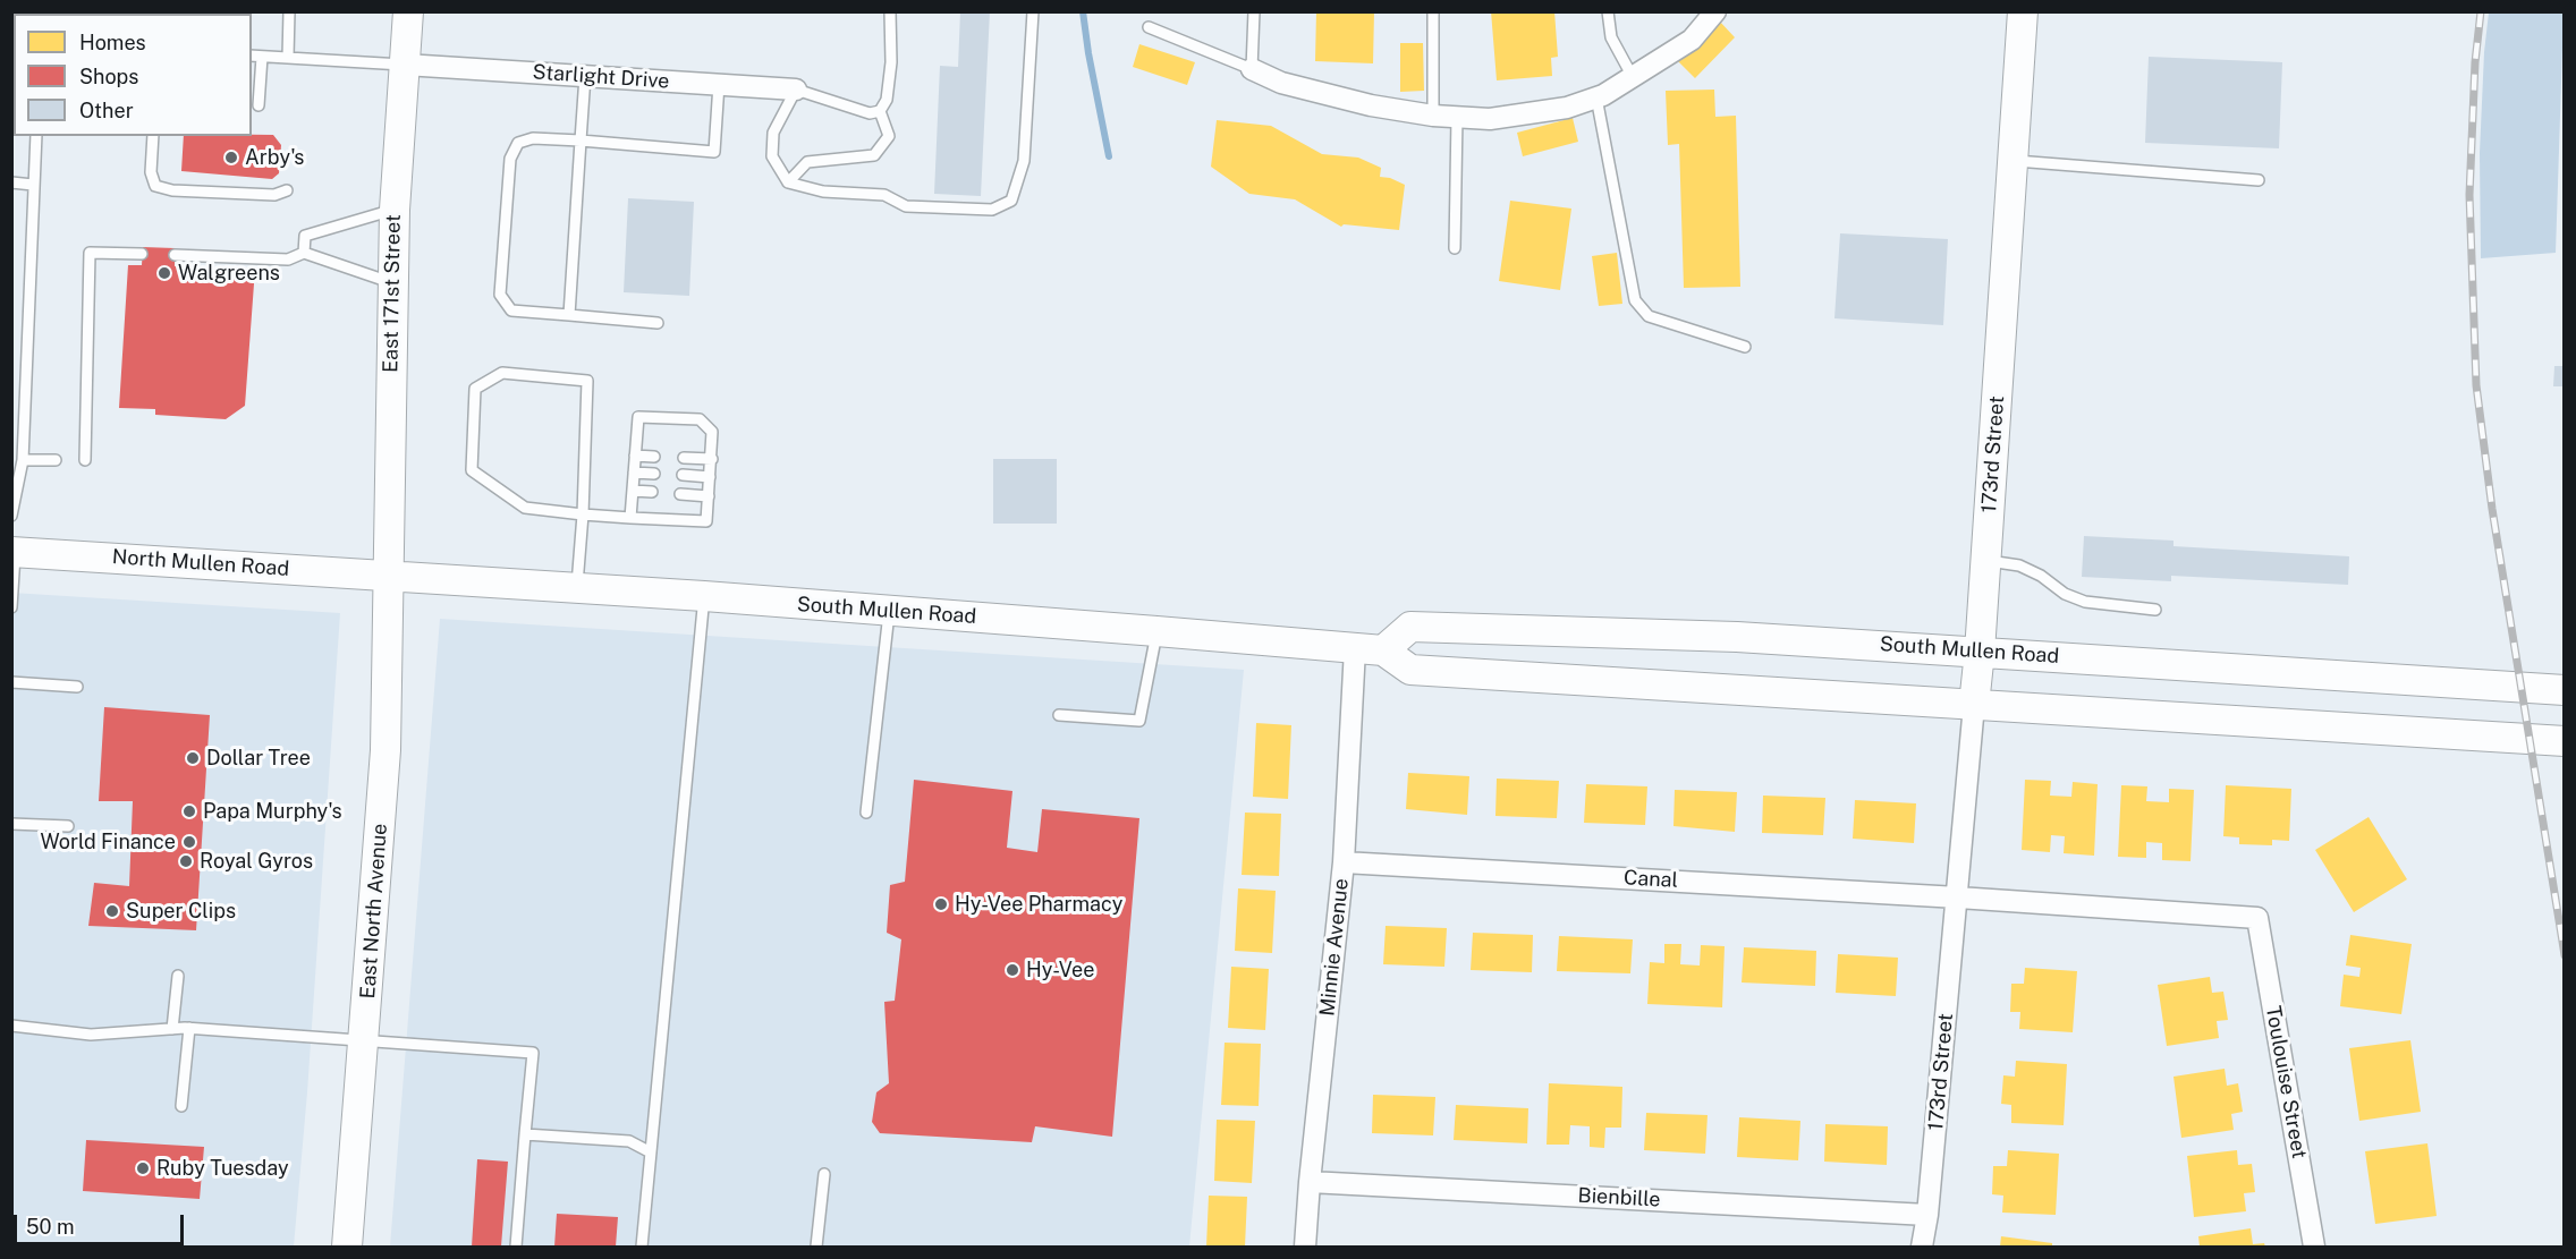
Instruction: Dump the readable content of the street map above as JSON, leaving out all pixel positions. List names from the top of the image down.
{
  "streets": {
    "street": [
      "Starlight Drive",
      "East 171st Street",
      "173rd Street",
      "North Mullen Road",
      "South Mullen Road",
      "Canal",
      "East North Avenue",
      "Minnie Avenue",
      "Toulouise Street",
      "Bienbille"
    ]
  },
  "crossings": [
    ["Starlight Drive", "East 171st Street"],
    ["East 171st Street", "North Mullen Road"],
    ["East 171st Street", "South Mullen Road"],
    ["East 171st Street", "East North Avenue"],
    ["173rd Street", "South Mullen Road"],
    ["173rd Street", "Canal"],
    ["173rd Street", "Toulouise Street"],
    ["173rd Street", "Bienbille"],
    ["North Mullen Road", "South Mullen Road"],
    ["North Mullen Road", "East North Avenue"],
    ["South Mullen Road", "East North Avenue"],
    ["South Mullen Road", "Minnie Avenue"],
    ["Canal", "Minnie Avenue"],
    ["Canal", "Toulouise Street"],
    ["Minnie Avenue", "Bienbille"]
  ],
  "places": [
    "Arby's",
    "Walgreens",
    "Dollar Tree",
    "Papa Murphy's",
    "World Finance",
    "Royal Gyros",
    "Hy-Vee Pharmacy",
    "Super Clips",
    "Hy-Vee",
    "Ruby Tuesday"
  ],
  "legend": ["Homes", "Shops", "Other"],
  "scale_bar": "50 m"
}
